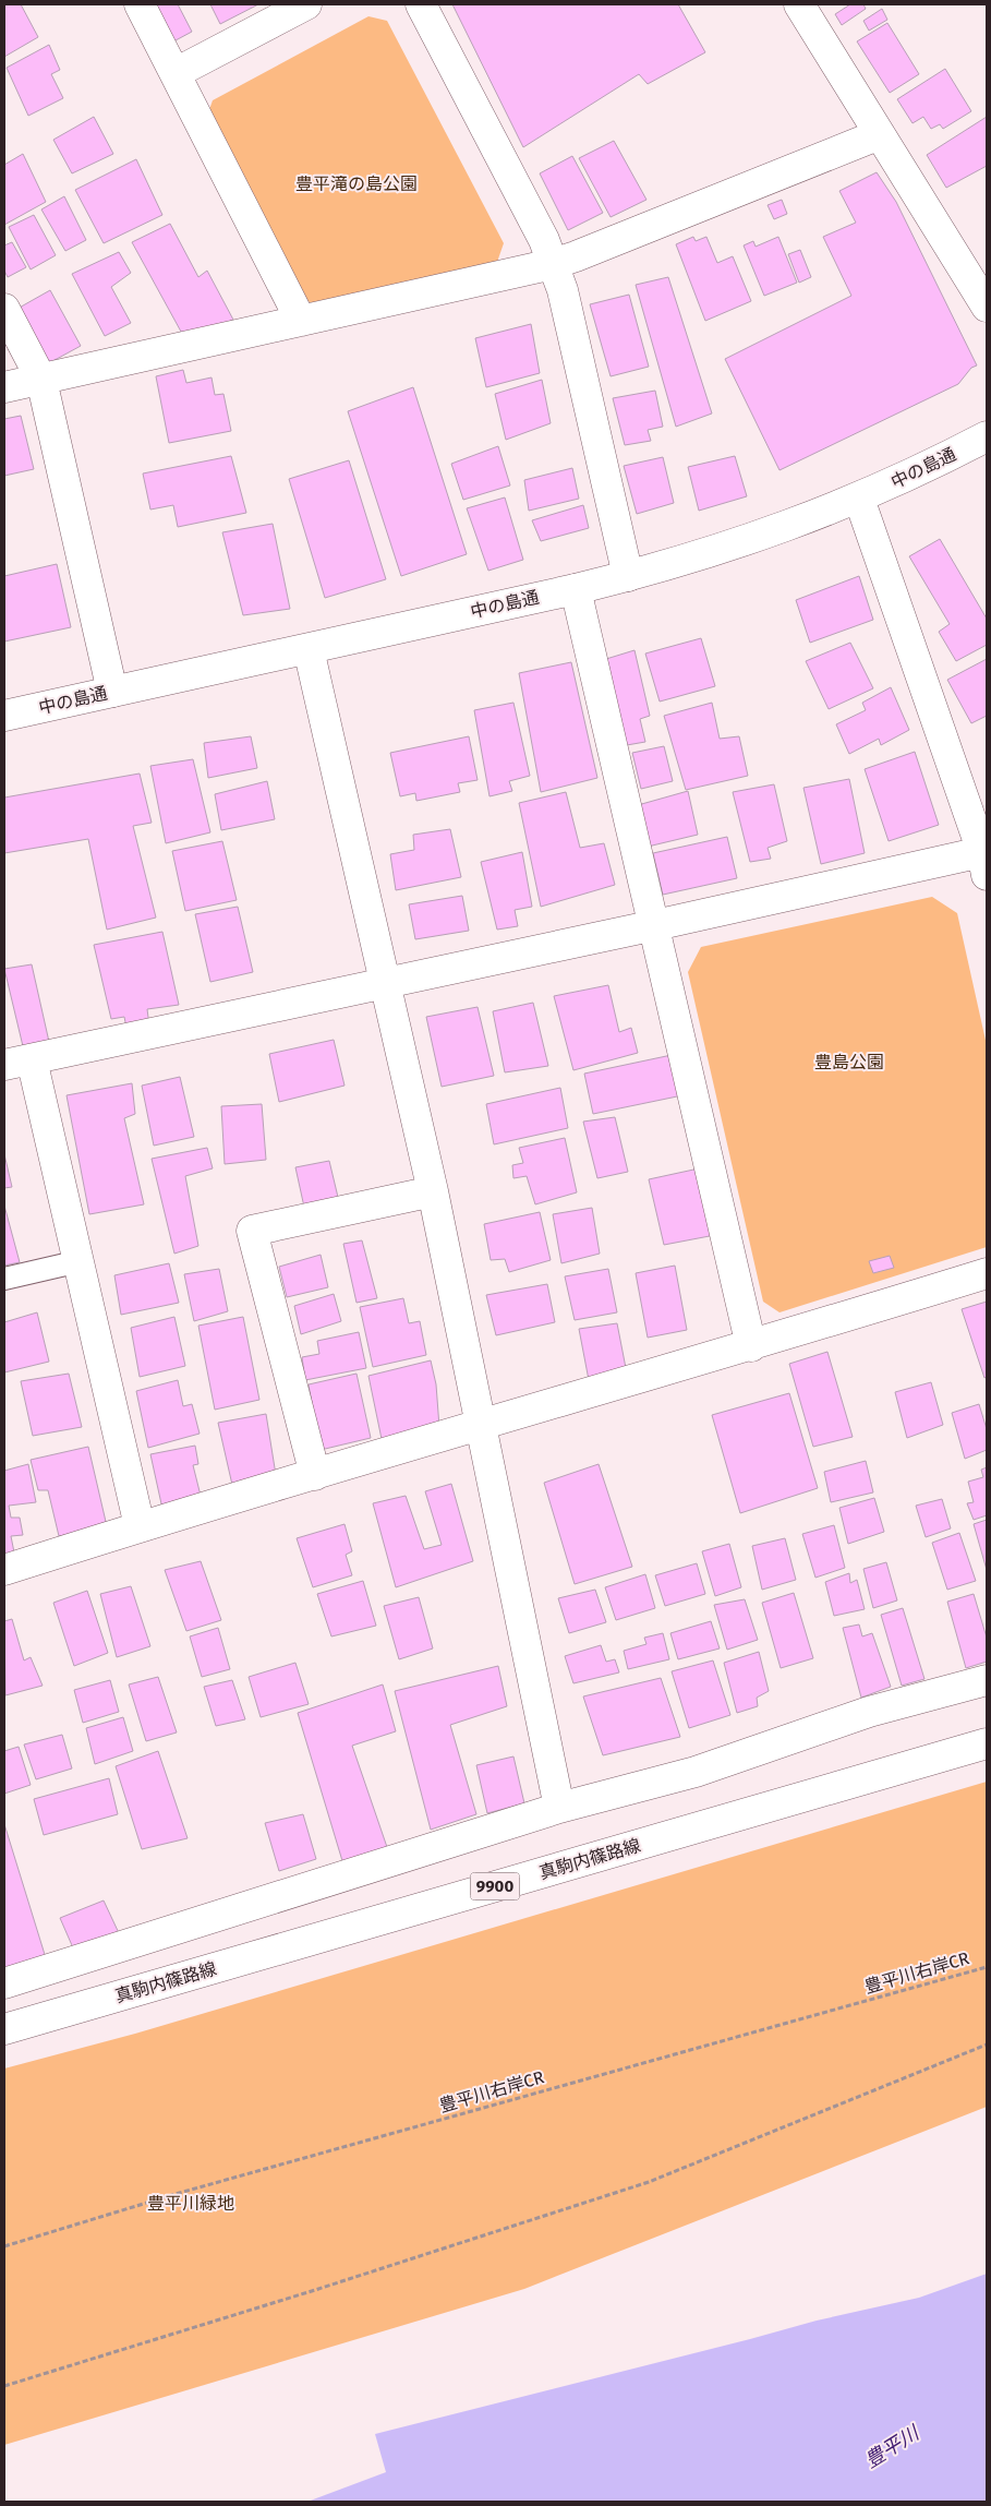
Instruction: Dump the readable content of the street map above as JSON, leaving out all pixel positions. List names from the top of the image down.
{
  "streets": {
    "street": ["中の島通", "真駒内篠路線", "9900"],
    "path": ["豊平川右岸CR"]
  },
  "water": ["豊平川"],
  "parks": ["豊平滝の島公園", "豊島公園", "豊平川緑地"]
}
